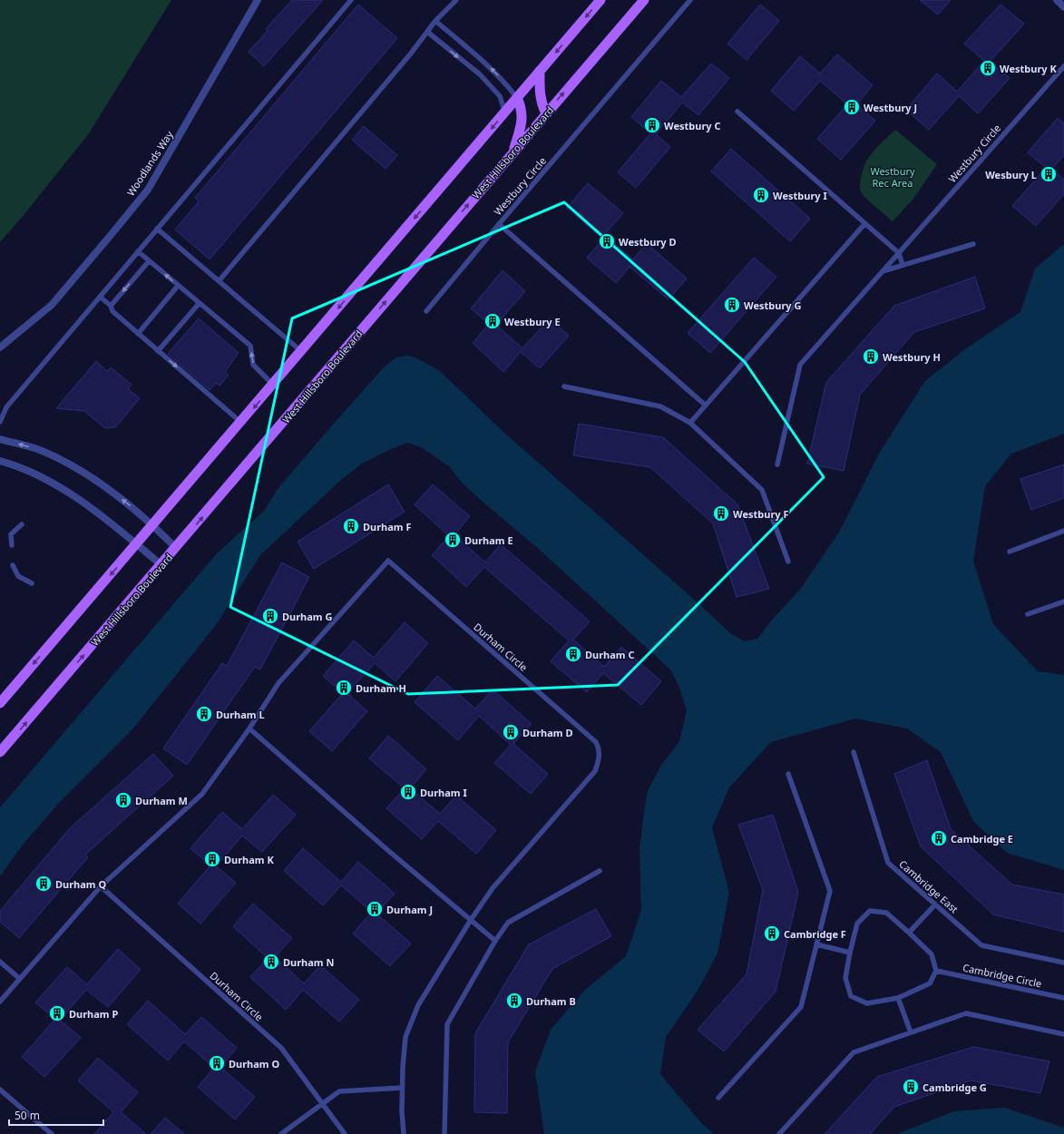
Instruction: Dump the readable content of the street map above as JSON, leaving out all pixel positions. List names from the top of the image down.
{
  "streets": {
    "main road": ["West Hillsboro Boulevard"],
    "street": ["Woodlands Way"],
    "lane": [
      "Westbury Circle",
      "Durham Circle",
      "Cambridge East",
      "Cambridge Circle"
    ]
  },
  "parks": ["Westbury Rec Area"],
  "places": {
    "building": [
      "Westbury K",
      "Westbury J",
      "Westbury C",
      "Wesbury L",
      "Westbury I",
      "Westbury D",
      "Westbury G",
      "Westbury E",
      "Westbury H",
      "Westbury F",
      "Durham F",
      "Durham E",
      "Durham G",
      "Durham C",
      "Durham H",
      "Durham L",
      "Durham D",
      "Durham I",
      "Durham M",
      "Cambridge E",
      "Durham K",
      "Durham Q",
      "Durham J",
      "Cambridge F",
      "Durham N",
      "Durham B",
      "Durham P",
      "Durham O",
      "Cambridge G"
    ]
  },
  "scale_bar": "50 m"
}
